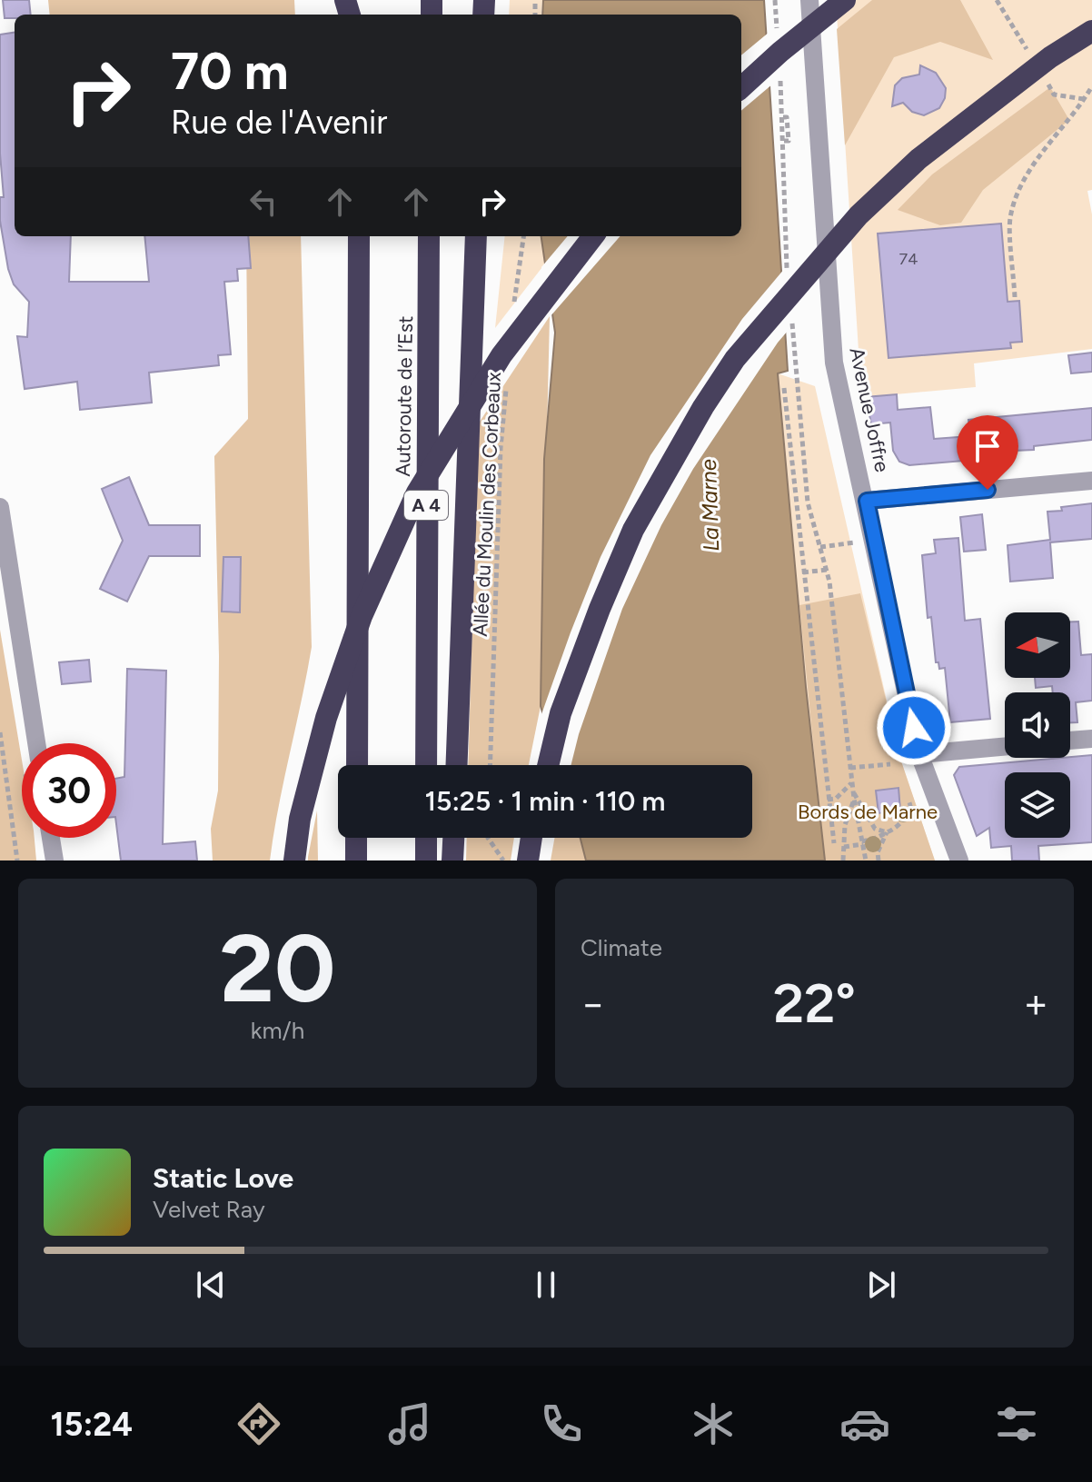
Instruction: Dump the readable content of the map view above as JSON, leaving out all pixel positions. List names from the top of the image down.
{
  "streets": {
    "highway": ["Autoroute de l’Est", "A 4"],
    "street": ["Avenue Joffre"],
    "path": ["Allée du Moulin des Corbeaux"]
  },
  "water": ["La Marne"],
  "parks": ["Bords de Marne"],
  "house_numbers": ["74"],
  "north": "left",
  "page": {
    "turn": ["70 m", "Rue de l'Avenir"],
    "limit": "30",
    "trip": "15:25 · 1 min · 110 m",
    "tile": [
      ["20", "km/h"],
      "Climate"
    ],
    "heat": ["−", "22°", "+"],
    "song": ["Static Love", "Velvet Ray"],
    "tabs": "15:24"
  }
}
